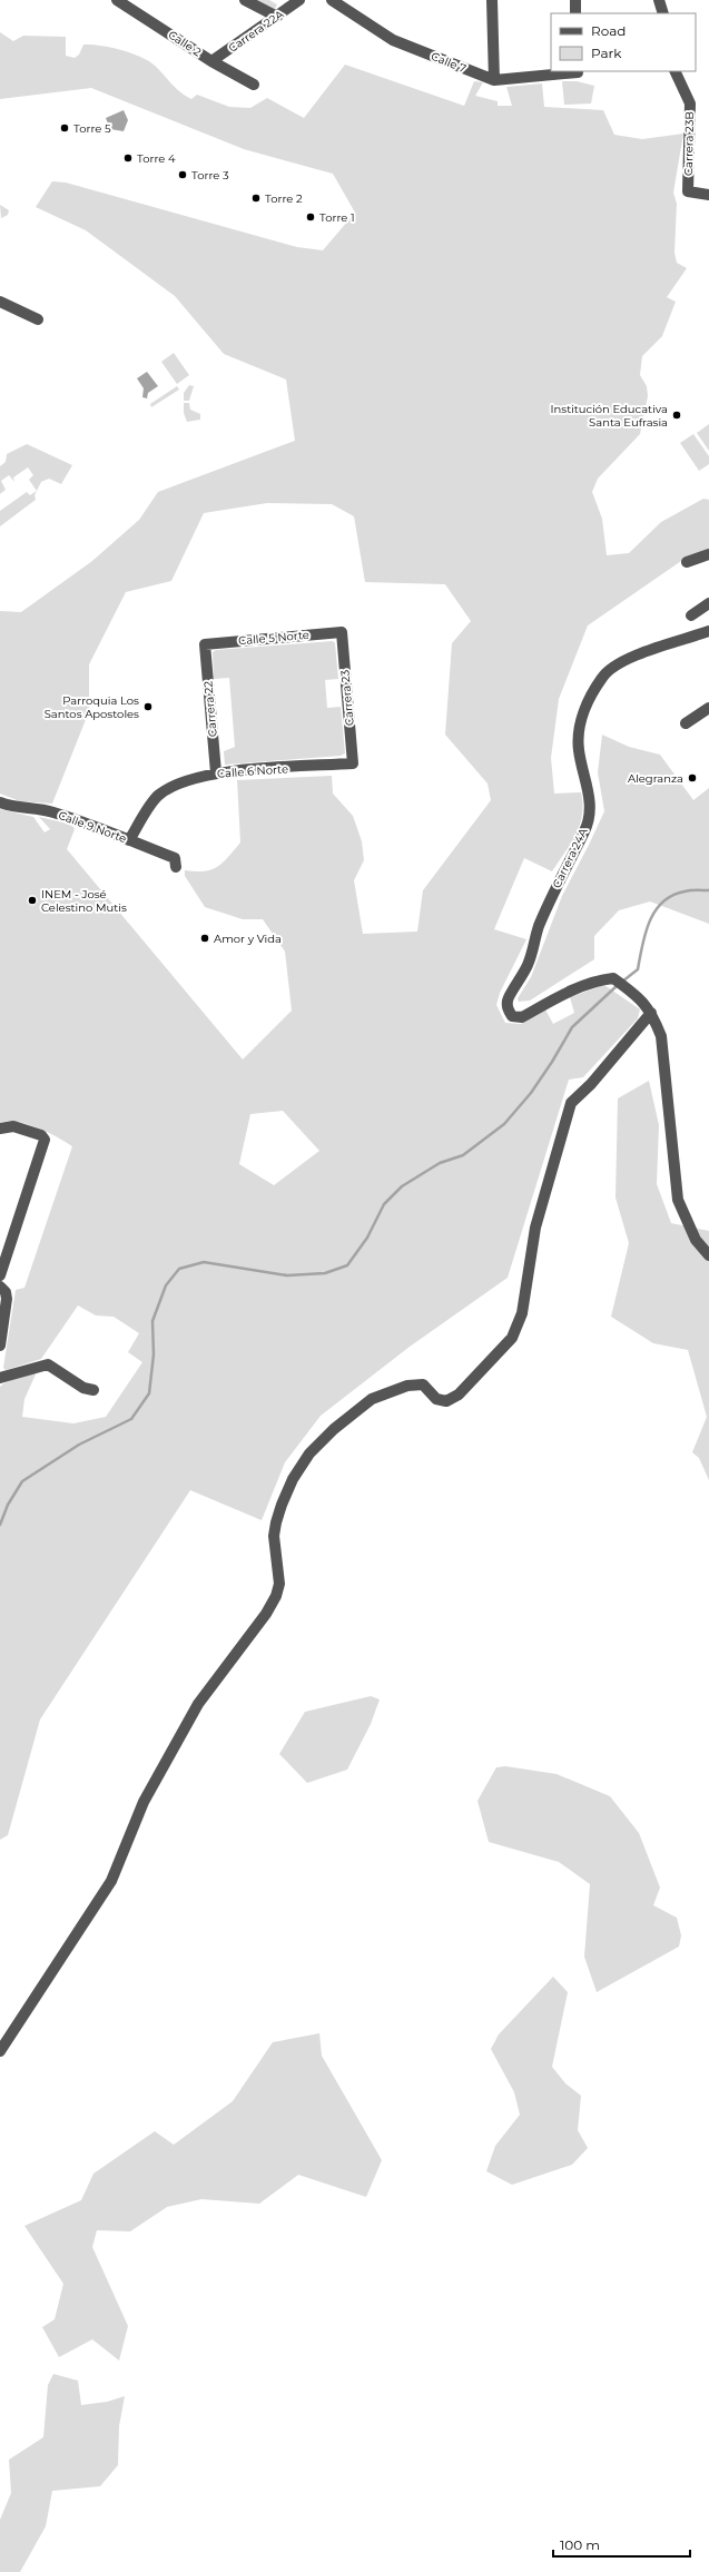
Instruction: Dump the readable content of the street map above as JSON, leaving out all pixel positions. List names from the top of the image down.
{
  "streets": {
    "street": [
      "Carrera 22A",
      "Calle 2",
      "Calle 7",
      "Carrera 23B",
      "Calle 5 Norte",
      "Carrera 23",
      "Carrera 22",
      "Calle 6 Norte",
      "Calle 9 Norte",
      "Carrera 24A"
    ]
  },
  "crossings": [
    ["Carrera 22A", "Calle 2"],
    ["Calle 5 Norte", "Carrera 23"],
    ["Calle 5 Norte", "Carrera 22"],
    ["Carrera 23", "Calle 6 Norte"],
    ["Carrera 22", "Calle 6 Norte"],
    ["Calle 6 Norte", "Calle 9 Norte"]
  ],
  "places": [
    "Torre 5",
    "Torre 4",
    "Torre 3",
    "Torre 2",
    "Torre 1",
    "Institución Educativa Santa Eufrasia",
    "Parroquia Los Santos Apostoles",
    "Alegranza",
    "INEM - José Celestino Mutis",
    "Amor y Vida"
  ],
  "legend": ["Road", "Park"],
  "scale_bar": "100 m"
}
